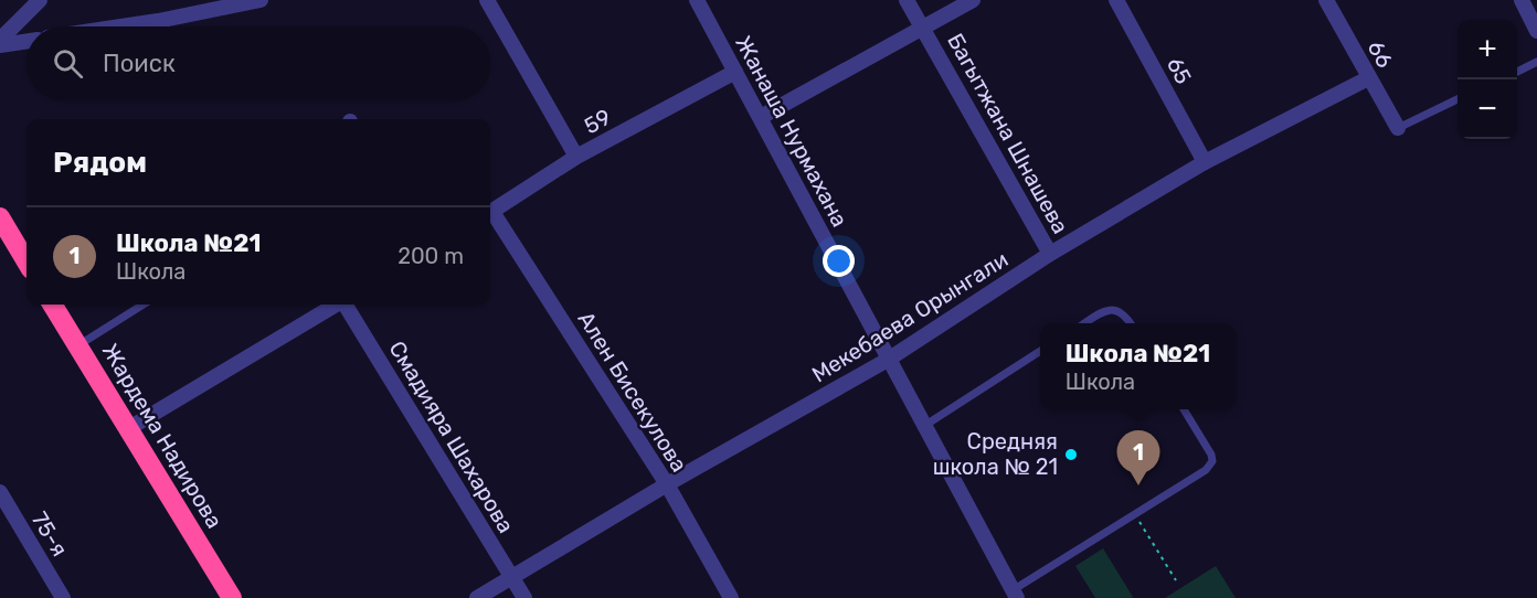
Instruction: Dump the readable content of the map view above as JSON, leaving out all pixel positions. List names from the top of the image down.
{
  "streets": {
    "highway": ["Жардема Надирова"],
    "street": [
      "66",
      "65",
      "59",
      "Жанаша Нурмахана",
      "Багытжана Шнашева",
      "Мекебаева Орынгали",
      "Ален Бисекулова",
      "Смадияра Шахарова",
      "75-я"
    ]
  },
  "crossings": [
    ["66", "Мекебаева Орынгали"],
    ["65", "Мекебаева Орынгали"],
    ["59", "Жанаша Нурмахана"],
    ["Жанаша Нурмахана", "Мекебаева Орынгали"],
    ["Багытжана Шнашева", "Мекебаева Орынгали"],
    ["Мекебаева Орынгали", "Ален Бисекулова"],
    ["Мекебаева Орынгали", "Смадияра Шахарова"]
  ],
  "places": ["Средняя школа № 21"],
  "page": {
    "map_buttons": ["+", "−"],
    "search": "Поиск",
    "heading": "Рядом",
    "list": [
      {
        "mark": "1",
        "name": "Школа №21",
        "note": "Школа",
        "value": "200 m"
      }
    ],
    "popup": ["Школа №21", "Школа"],
    "pins": "1"
  }
}
